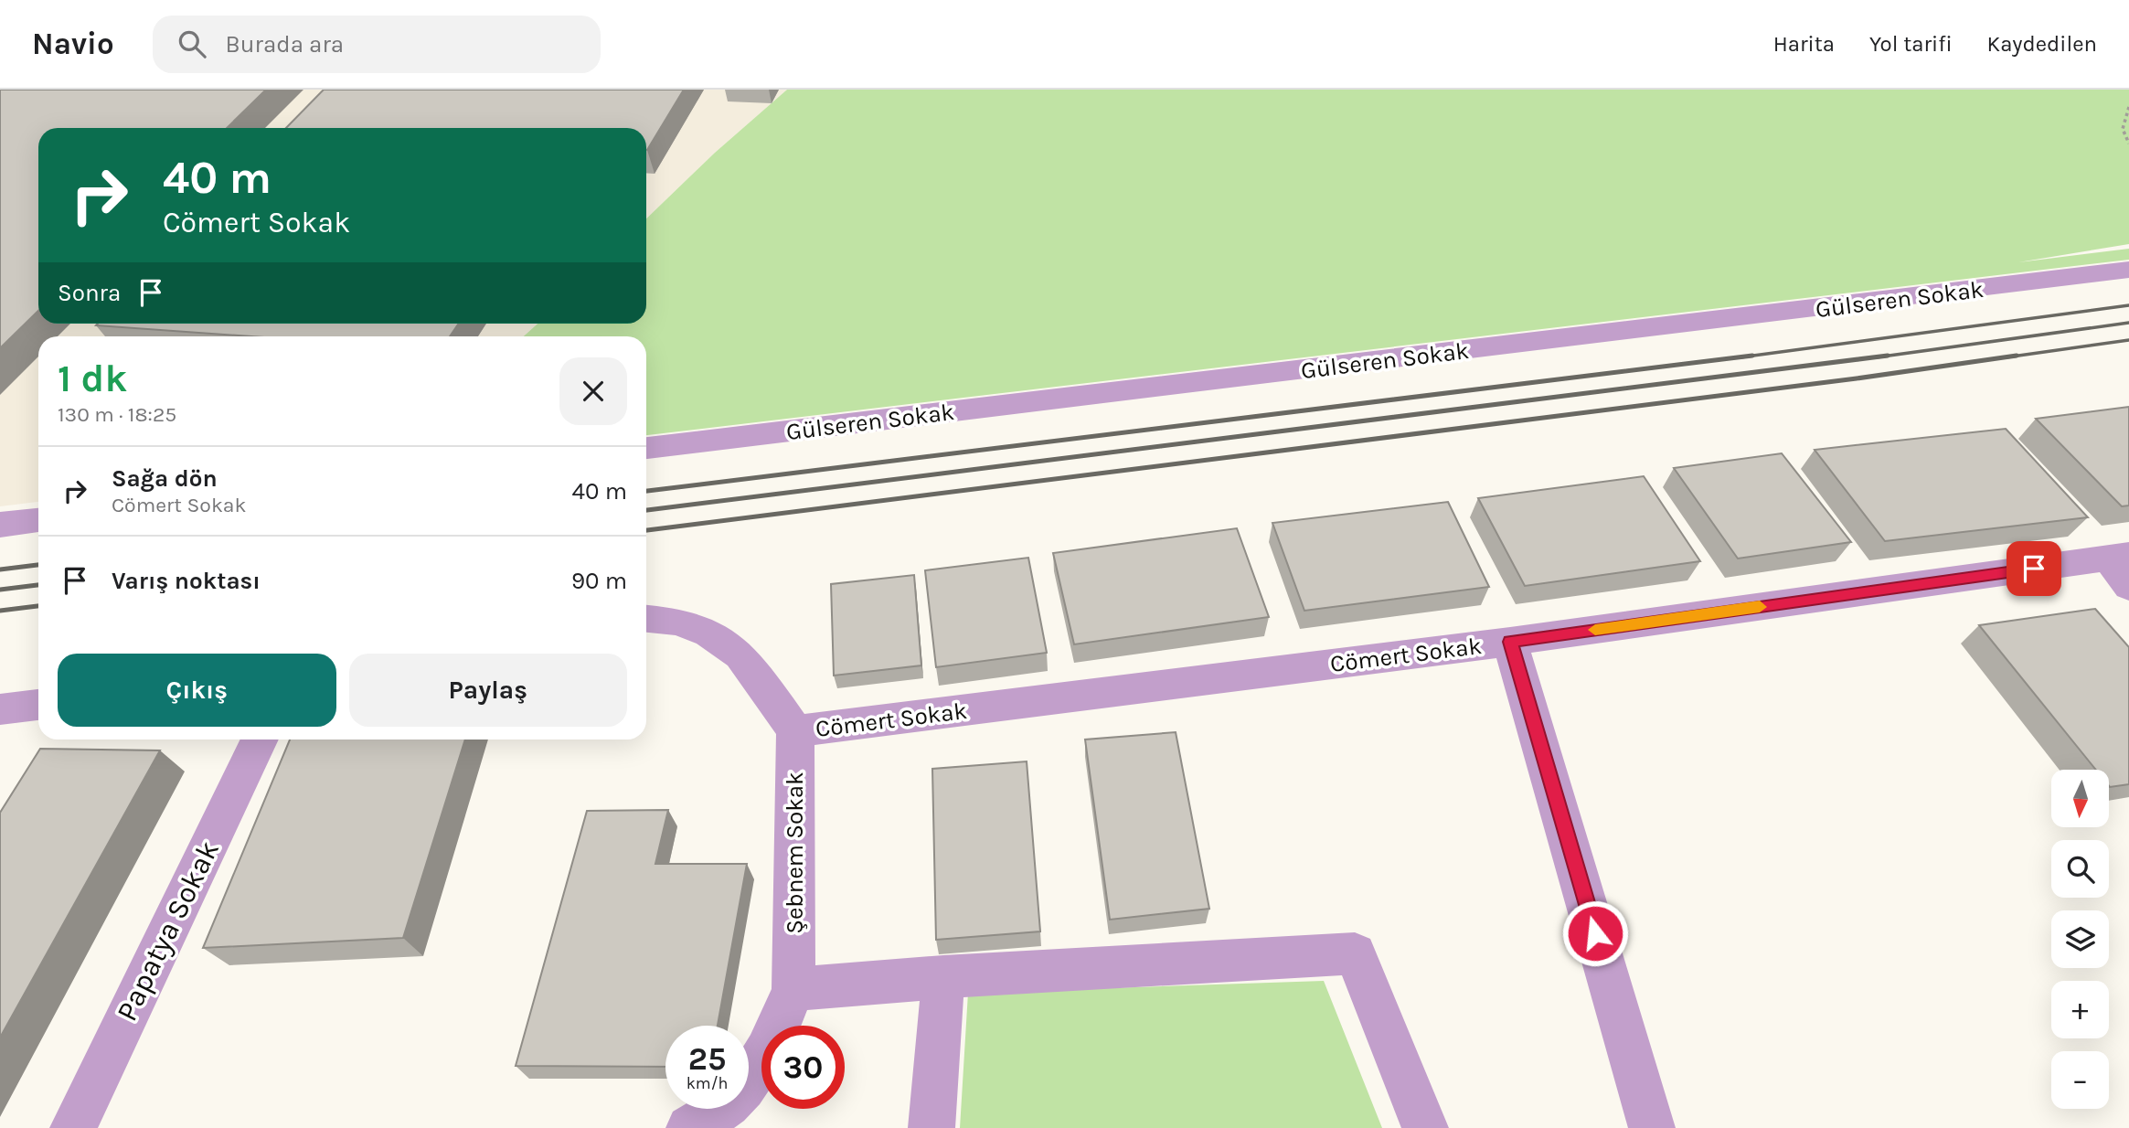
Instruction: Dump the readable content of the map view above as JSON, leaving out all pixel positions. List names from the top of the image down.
{
  "streets": {
    "street": [
      "Gülseren Sokak",
      "Cömert Sokak",
      "Şebnem Sokak",
      "Papatya Sokak"
    ]
  },
  "crossings": [
    ["Cömert Sokak", "Şebnem Sokak"]
  ],
  "north": "bottom",
  "page": {
    "header": "Navio",
    "search": "Burada ara",
    "nav": ["Harita", "Yol tarifi", "Kaydedilen"],
    "turn": ["40 m", "Cömert Sokak"],
    "then": "Sonra",
    "heading": ["1 dk", "130 m · 18:25"],
    "list": [
      {
        "name": "Sağa dön",
        "note": "Cömert Sokak",
        "value": "40 m"
      },
      {
        "name": "Varış noktası",
        "value": "90 m"
      }
    ],
    "buttons": ["Çıkış", "Paylaş"],
    "map_buttons": ["+", "−"],
    "speed": "25 km/h",
    "limit": "30"
  }
}
